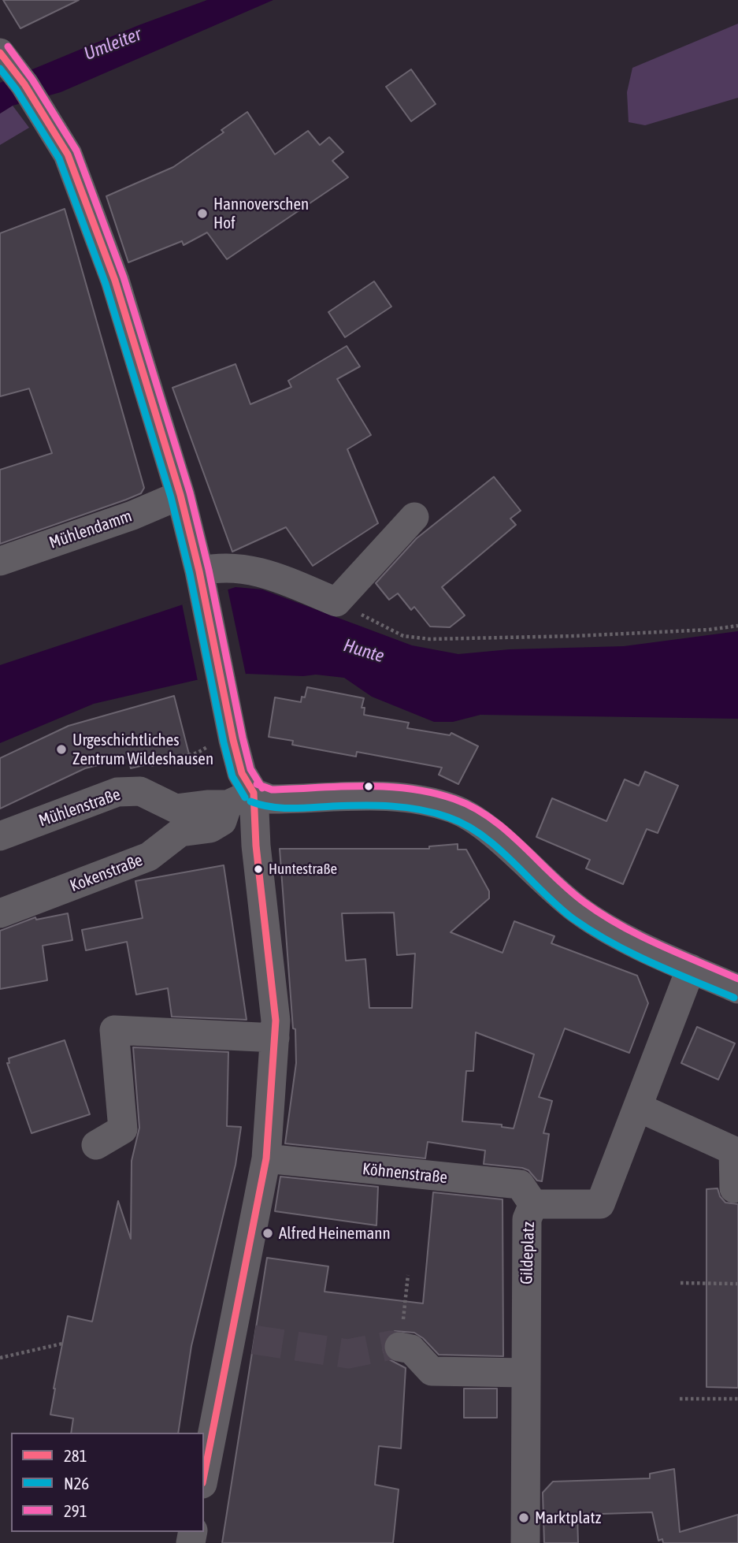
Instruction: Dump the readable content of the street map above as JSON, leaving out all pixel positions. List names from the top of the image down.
{
  "streets": {
    "street": [
      "Mühlendamm",
      "Mühlenstraße",
      "Kokenstraße",
      "Köhnenstraße",
      "Gildeplatz"
    ]
  },
  "crossings": [
    ["Mühlenstraße", "Kokenstraße"],
    ["Mühlenstraße", "Gildeplatz"],
    ["Köhnenstraße", "Gildeplatz"]
  ],
  "water": ["Umleiter", "Hunte"],
  "places": [
    "Hannoverschen Hof",
    "Urgeschichtliches Zentrum Wildeshausen",
    "Huntestraße",
    "Alfred Heinemann",
    "Marktplatz"
  ],
  "lines": ["transit line 291", "transit line 281", "transit line N26"],
  "legend": ["281", "N26", "291"]
}
